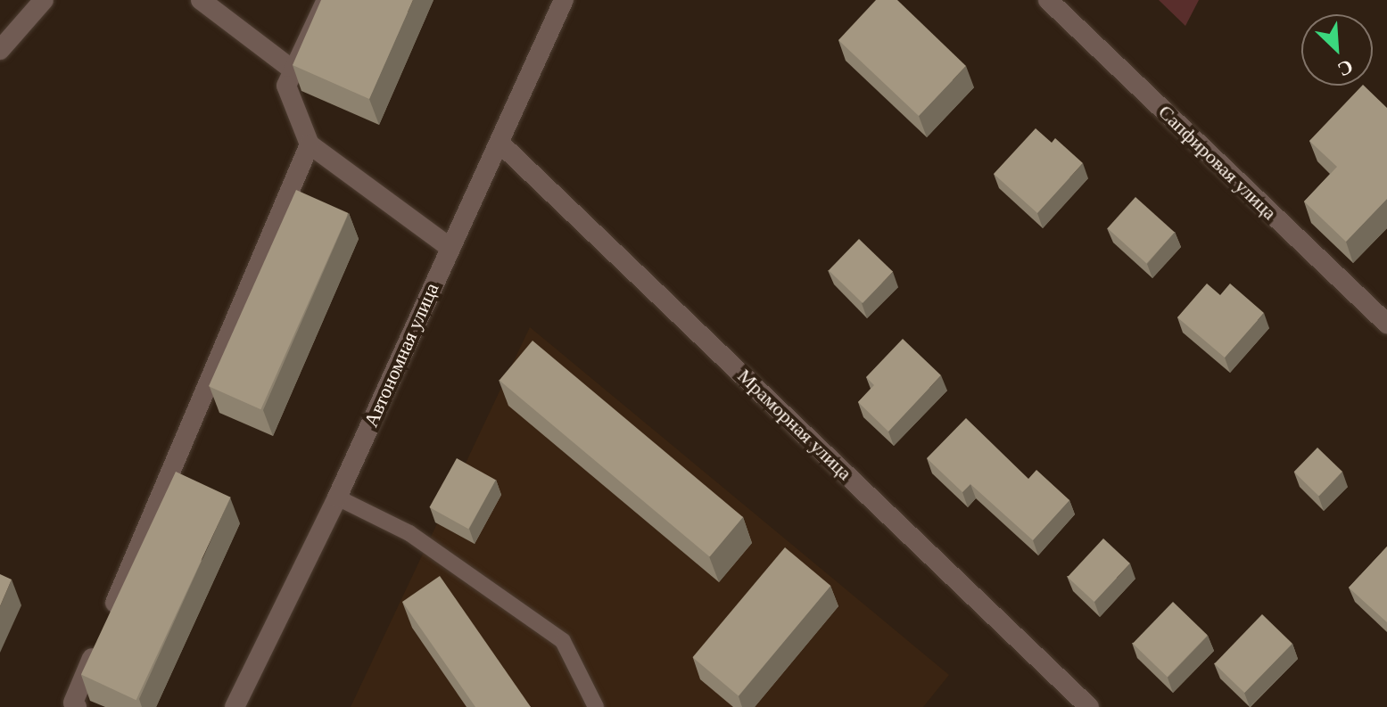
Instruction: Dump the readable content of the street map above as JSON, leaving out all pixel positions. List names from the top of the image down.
{
  "streets": {
    "street": ["Сапфировая улица", "Автономная улица", "Мраморная улица"]
  },
  "crossings": [
    ["Автономная улица", "Мраморная улица"]
  ],
  "north": "bottom right"
}
